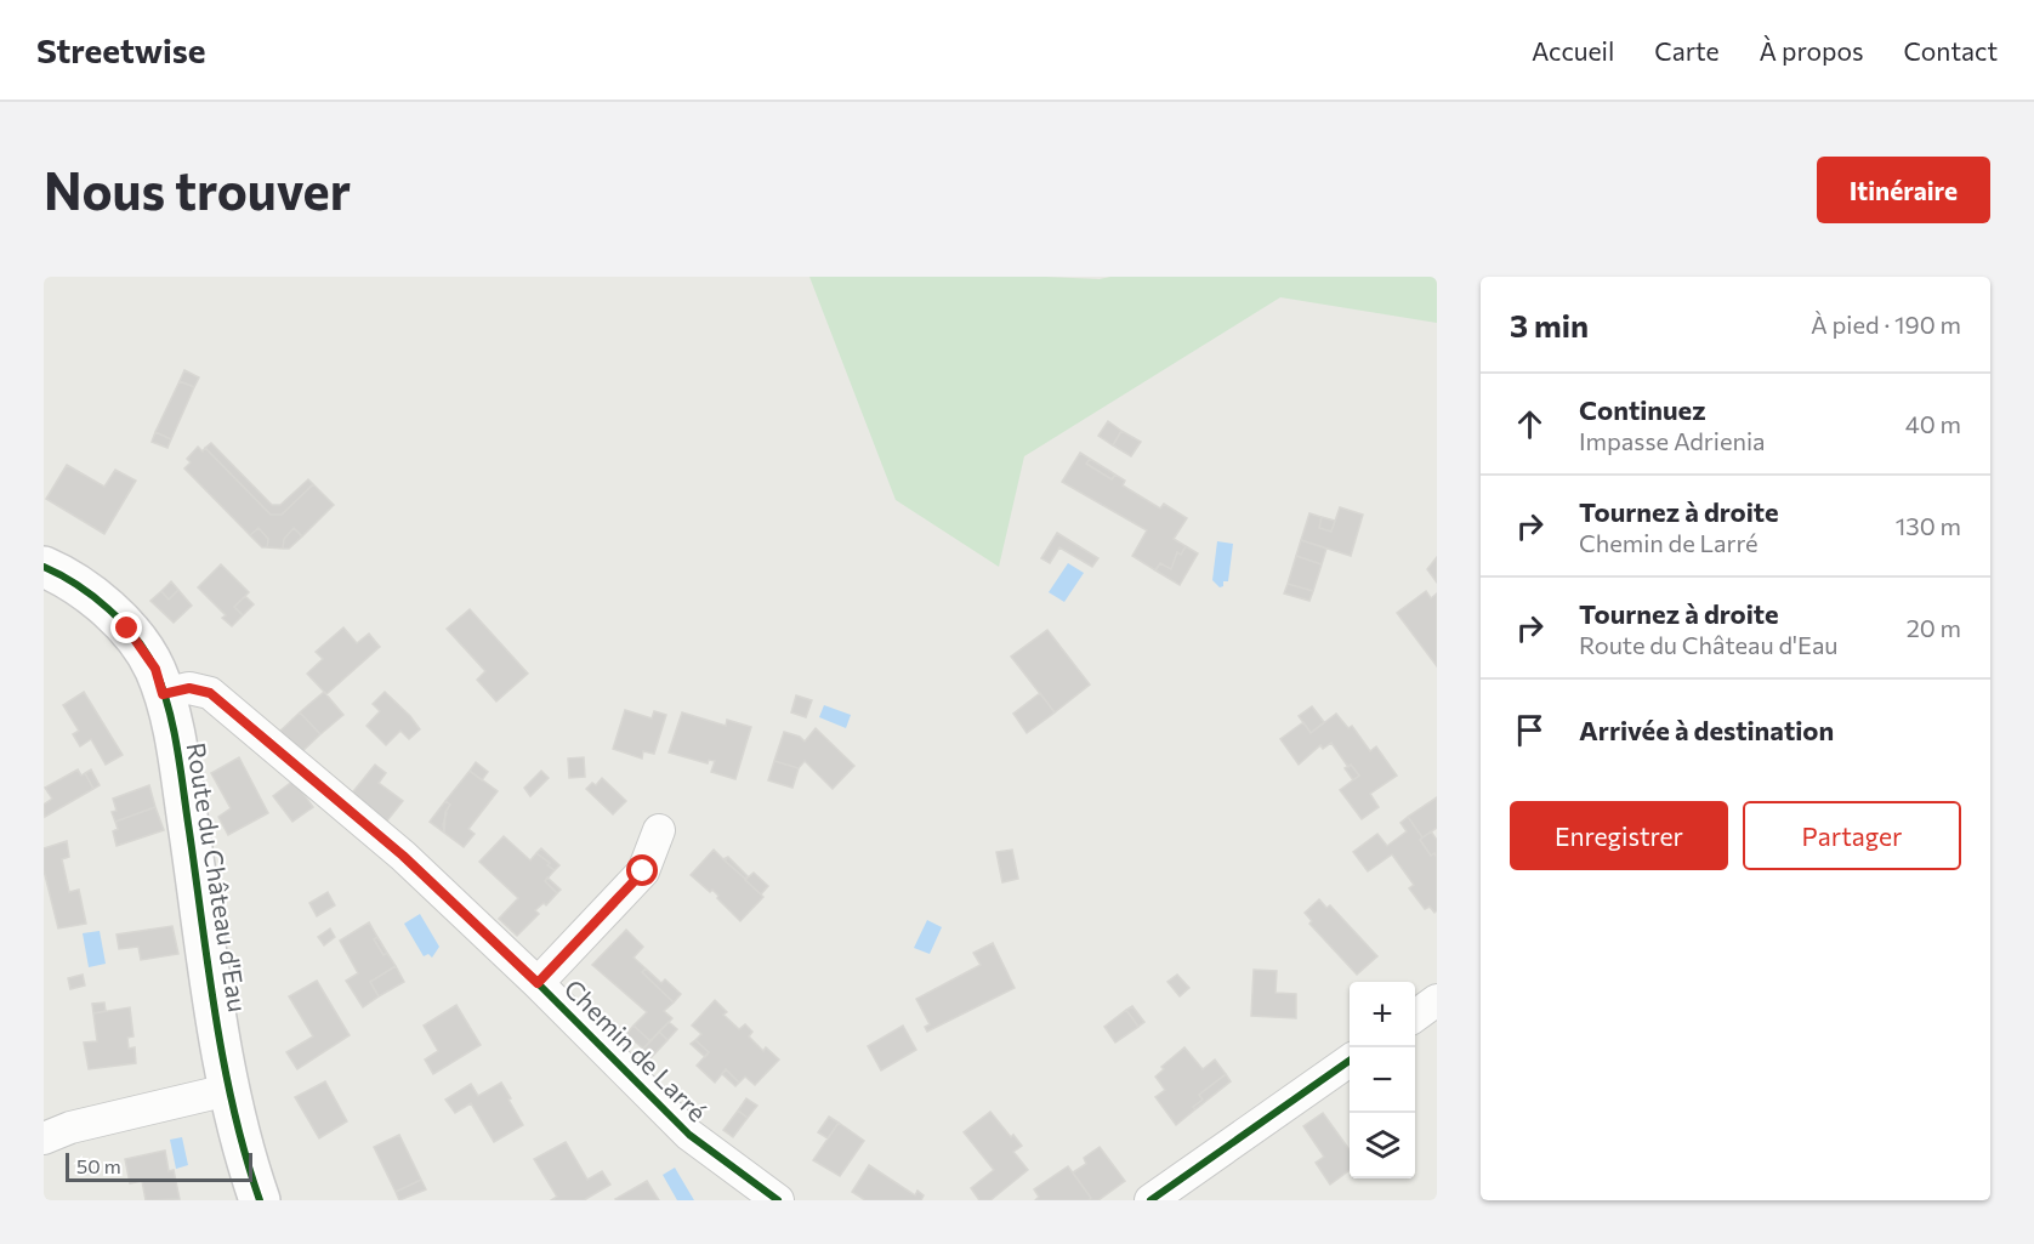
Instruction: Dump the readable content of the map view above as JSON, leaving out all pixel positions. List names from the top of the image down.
{
  "streets": {
    "street": ["Route du Château d'Eau", "Chemin de Larré"]
  },
  "crossings": [
    ["Route du Château d'Eau", "Chemin de Larré"]
  ],
  "scale_bar": "50 m",
  "page": {
    "header": "Streetwise",
    "nav": [
      "Accueil",
      "Carte",
      "À propos",
      "Contact"
    ],
    "buttons": [
      "Itinéraire",
      ["Enregistrer", "Partager"]
    ],
    "title": "Nous trouver",
    "heading": ["3 min", "À pied · 190 m"],
    "list": [
      ["Continuez", "Impasse Adrienia", "40 m"],
      ["Tournez à droite", "Chemin de Larré", "130 m"],
      ["Tournez à droite", "Route du Château d'Eau", "20 m"],
      "Arrivée à destination"
    ],
    "map_buttons": ["+", "−"],
    "scale": "50 m"
  }
}
